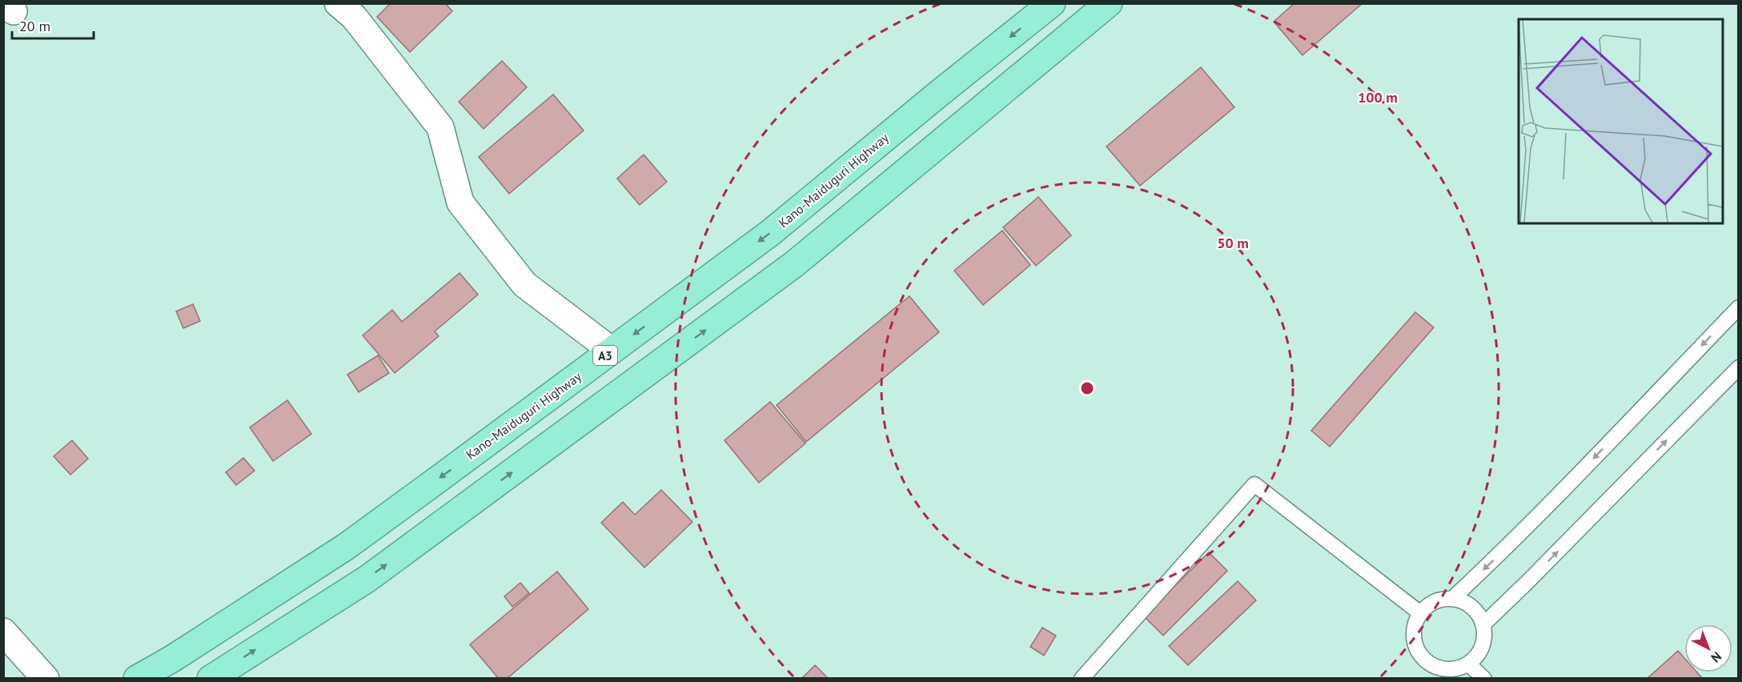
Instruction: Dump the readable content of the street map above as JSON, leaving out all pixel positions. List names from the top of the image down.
{
  "streets": {
    "highway": ["Kano-Maiduguri Highway", "A3"]
  },
  "scale_bar": "20 m",
  "north": "bottom right",
  "rings": ["100 m", "50 m"]
}
